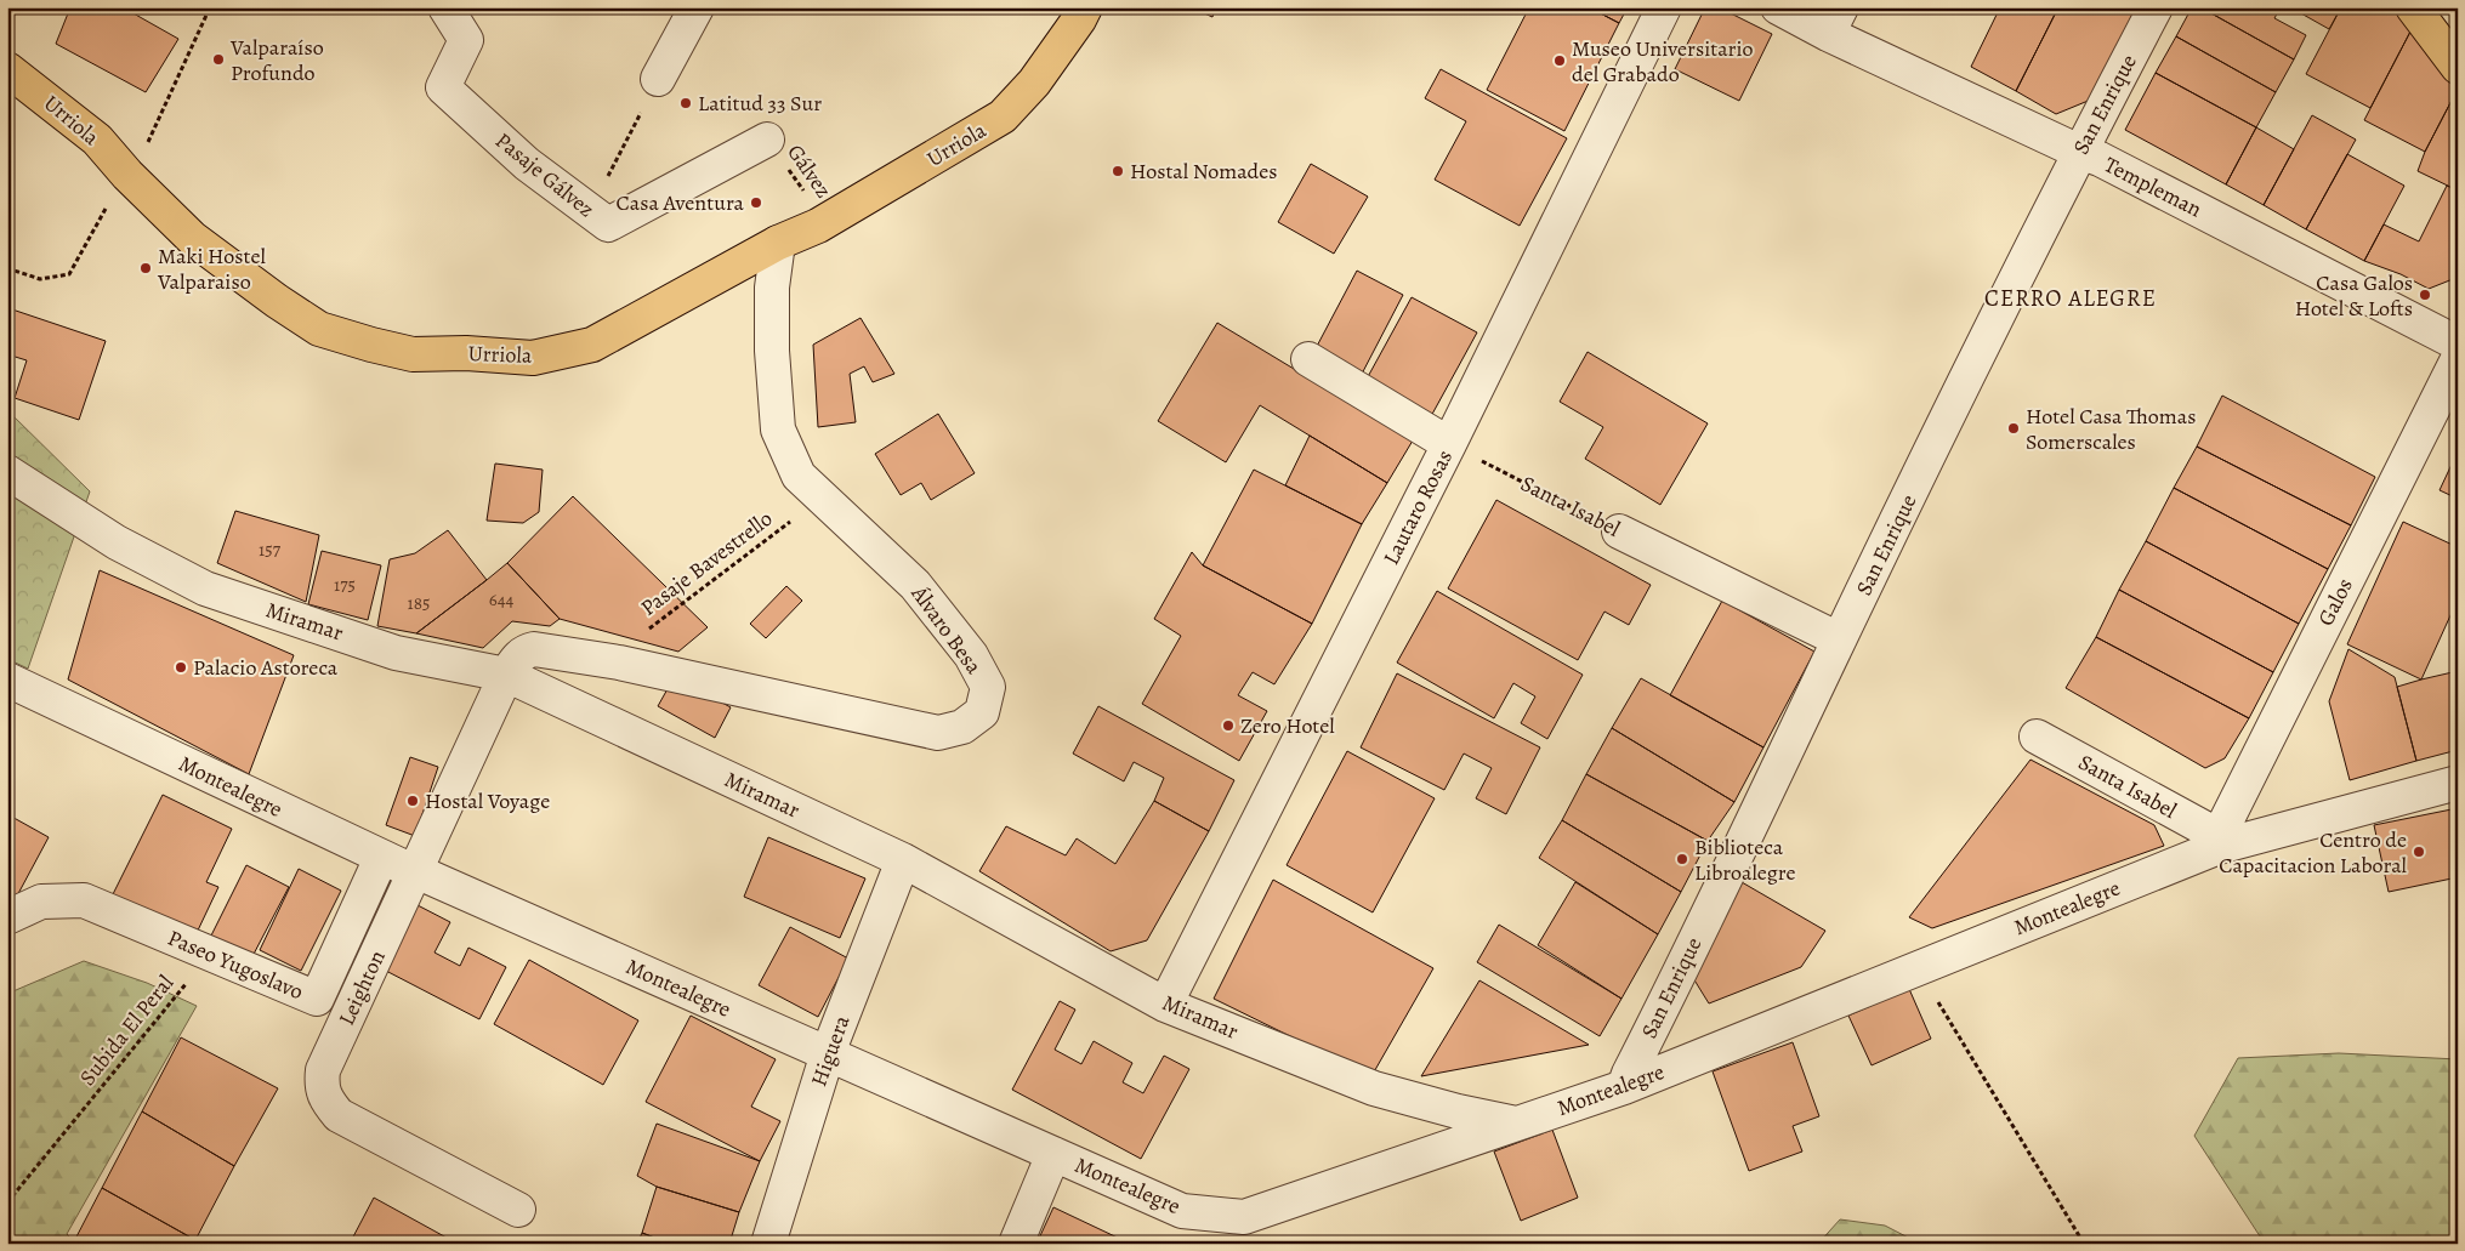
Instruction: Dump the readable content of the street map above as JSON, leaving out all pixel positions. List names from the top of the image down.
{
  "streets": {
    "main road": ["Urriola"],
    "street": [
      "San Enrique",
      "Pasaje Gálvez",
      "Templeman",
      "Santa Isabel",
      "Lautaro Rosas",
      "Galos",
      "Miramar",
      "Álvaro Besa",
      "Montealegre",
      "Paseo Yugoslavo",
      "Leighton",
      "Higuera"
    ],
    "path": ["Gálvez", "Pasaje Bavestrello", "Subida El Peral"]
  },
  "crossings": [
    ["San Enrique", "Templeman"],
    ["San Enrique", "Santa Isabel"],
    ["San Enrique", "Montealegre"],
    ["Urriola", "Gálvez"],
    ["Urriola", "Álvaro Besa"],
    ["Gálvez", "Pasaje Gálvez"],
    ["Santa Isabel", "Lautaro Rosas"],
    ["Santa Isabel", "Galos"],
    ["Santa Isabel", "Montealegre"],
    ["Lautaro Rosas", "Miramar"],
    ["Galos", "Montealegre"],
    ["Miramar", "Álvaro Besa"],
    ["Miramar", "Montealegre"],
    ["Miramar", "Leighton"],
    ["Miramar", "Higuera"],
    ["Álvaro Besa", "Leighton"],
    ["Montealegre", "Paseo Yugoslavo"],
    ["Montealegre", "Leighton"],
    ["Montealegre", "Higuera"]
  ],
  "districts": ["CERRO ALEGRE"],
  "places": [
    "Valparaíso Profundo",
    "Museo Universitario del Grabado",
    "Latitud 33 Sur",
    "Hostal Nomades",
    "Casa Aventura",
    "Maki Hostel Valparaiso",
    "Casa Galos Hotel & Lofts",
    "Hotel Casa Thomas Somerscales",
    "Palacio Astoreca",
    "Zero Hotel",
    "Hostal Voyage",
    "Centro de Capacitacion Laboral",
    "Biblioteca Libroalegre"
  ],
  "house_numbers": [
    "157",
    "175",
    "644",
    "185"
  ]
}
